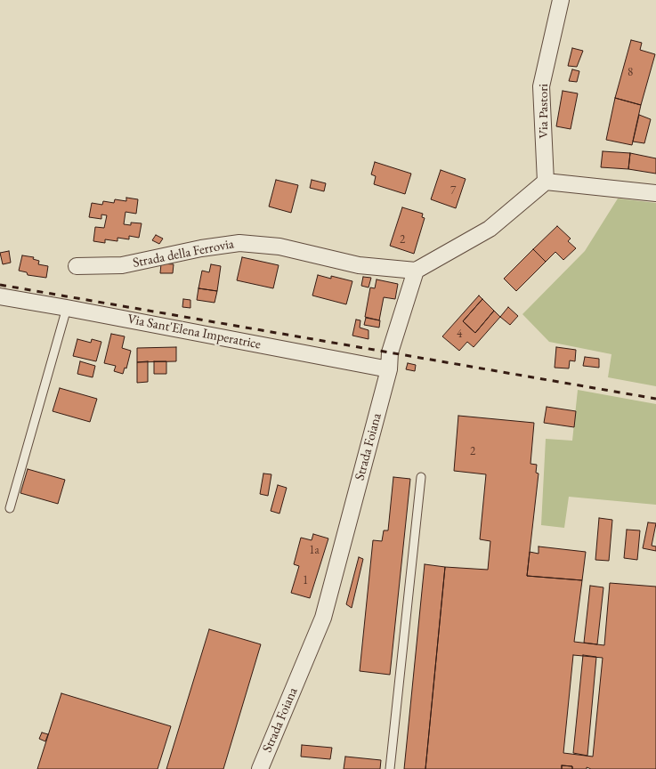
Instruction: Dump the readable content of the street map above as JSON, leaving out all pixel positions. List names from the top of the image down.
{
  "streets": {
    "street": [
      "Via Pastori",
      "Strada della Ferrovia",
      "Via Sant'Elena Imperatrice",
      "Strada Foiana"
    ]
  },
  "crossings": [
    ["Strada della Ferrovia", "Strada Foiana"],
    ["Via Sant'Elena Imperatrice", "Strada Foiana"]
  ],
  "house_numbers": [
    "8",
    "7",
    "2",
    "4",
    "2",
    "1a",
    "1"
  ]
}
